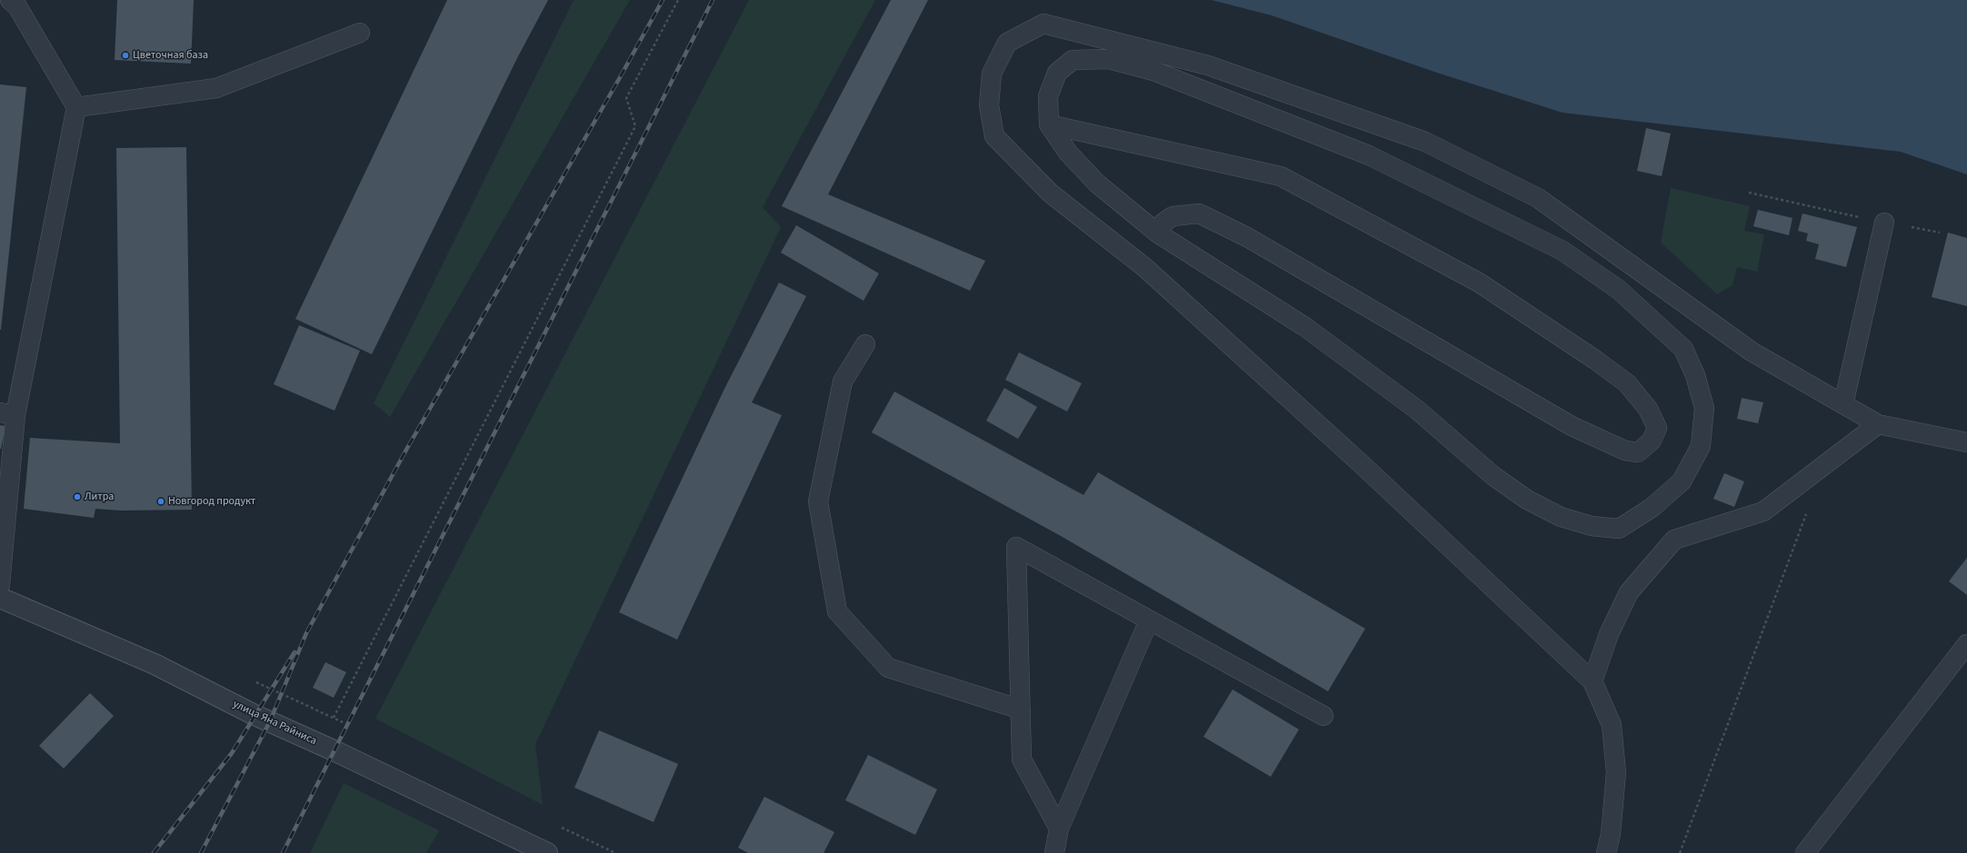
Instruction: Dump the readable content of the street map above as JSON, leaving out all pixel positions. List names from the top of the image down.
{
  "streets": {
    "street": ["улица Яна Райниса"]
  },
  "places": ["Цветочная база", "Литра", "Новгород продукт"]
}
